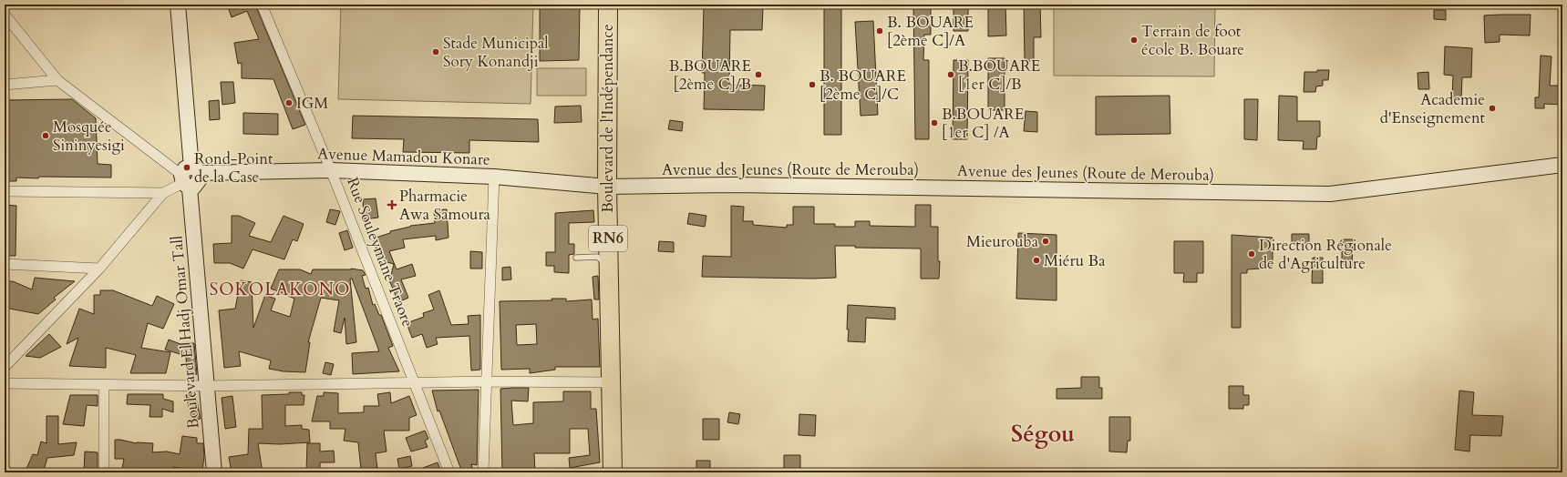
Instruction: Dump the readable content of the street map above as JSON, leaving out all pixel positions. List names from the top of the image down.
{
  "streets": {
    "highway": ["Boulevard de l'Indépendance", "RN6"],
    "main road": ["Avenue Mamadou Konare", "Avenue des Jeunes (Route de Merouba)", "Boulevard El Hadj Omar Tall"],
    "street": ["Rue Souleymane Traore"]
  },
  "crossings": [
    ["Boulevard de l'Indépendance", "Avenue Mamadou Konare"],
    ["Boulevard de l'Indépendance", "Avenue des Jeunes (Route de Merouba)"],
    ["Avenue Mamadou Konare", "Avenue des Jeunes (Route de Merouba)"],
    ["Avenue Mamadou Konare", "Rue Souleymane Traore"],
    ["Avenue Mamadou Konare", "Boulevard El Hadj Omar Tall"]
  ],
  "districts": ["SOKOLAKONO", "Ségou"],
  "places": {
    "other": [
      "B. BOUARE [2ème C]/A",
      "Terrain de foot école B. Bouare",
      "Stade Municipal Sory Konandji",
      "B.BOUARE [2ème C]/B",
      "B.BOUARE [1er C]/B",
      "B. BOUARE [2ème C]/C",
      "IGM",
      "Academie d'Enseignement",
      "B.BOUARE [1er C] /A",
      "Mosquée Sininyesigi",
      "Rond-Point de la Case",
      "Mieurouba",
      "Direction Régionale de d'Agriculture",
      "Miéru Ba"
    ],
    "health": ["Pharmacie Awa Samoura"]
  }
}
